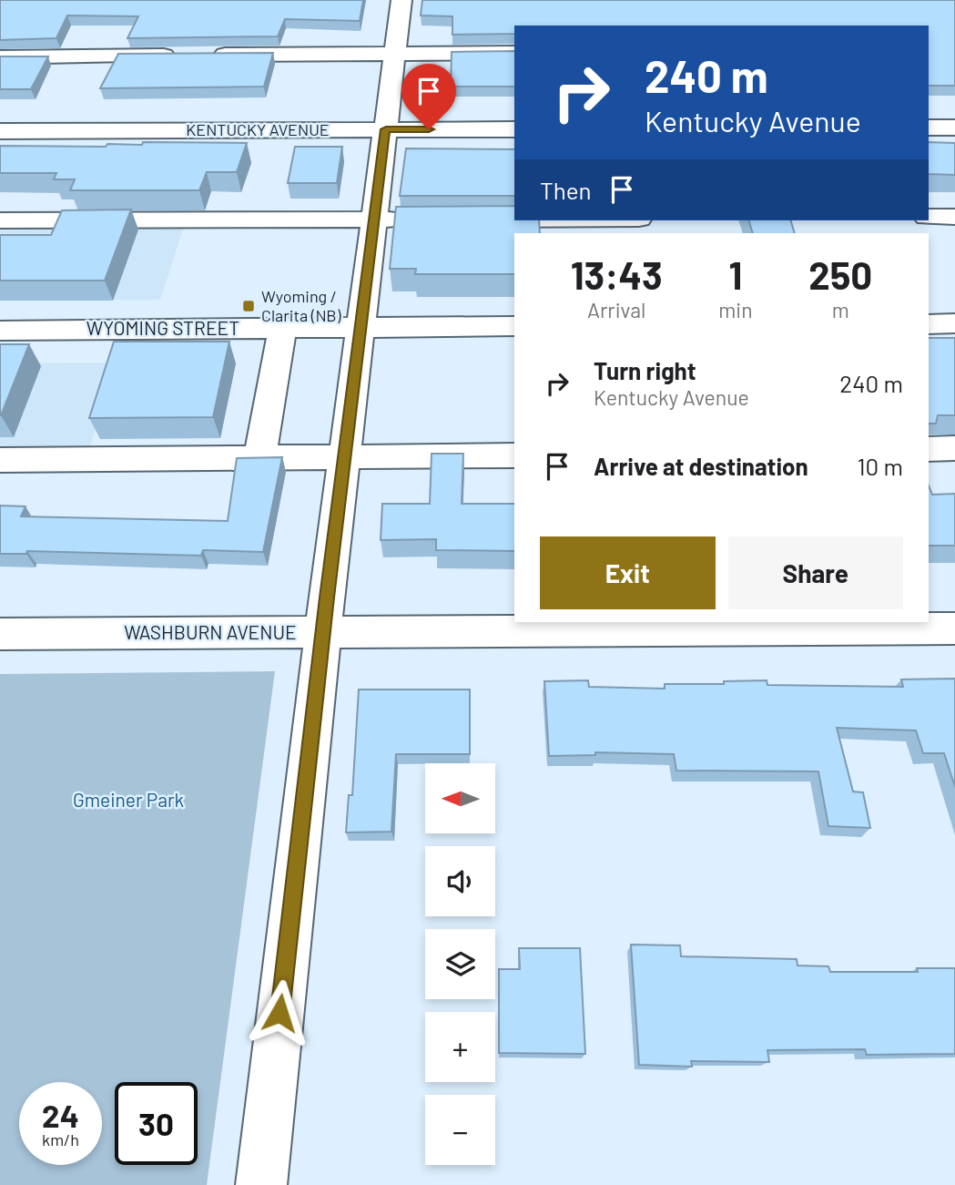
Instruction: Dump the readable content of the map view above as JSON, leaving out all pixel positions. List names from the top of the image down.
{
  "streets": {
    "street": ["KENTUCKY AVENUE", "WYOMING STREET", "WASHBURN AVENUE"]
  },
  "parks": ["Gmeiner Park"],
  "places": {
    "transit": ["Wyoming / Clarita (NB)"]
  },
  "north": "left",
  "page": {
    "turn": ["240 m", "Kentucky Avenue"],
    "then": "Then",
    "eta": [
      "13:43",
      "Arrival",
      "1",
      "min",
      "250",
      "m"
    ],
    "list": [
      {
        "name": "Turn right",
        "note": "Kentucky Avenue",
        "value": "240 m"
      },
      {
        "name": "Arrive at destination",
        "value": "10 m"
      }
    ],
    "buttons": ["Exit", "Share"],
    "map_buttons": ["+", "−"],
    "speed": "24 km/h",
    "limit": "30"
  }
}
